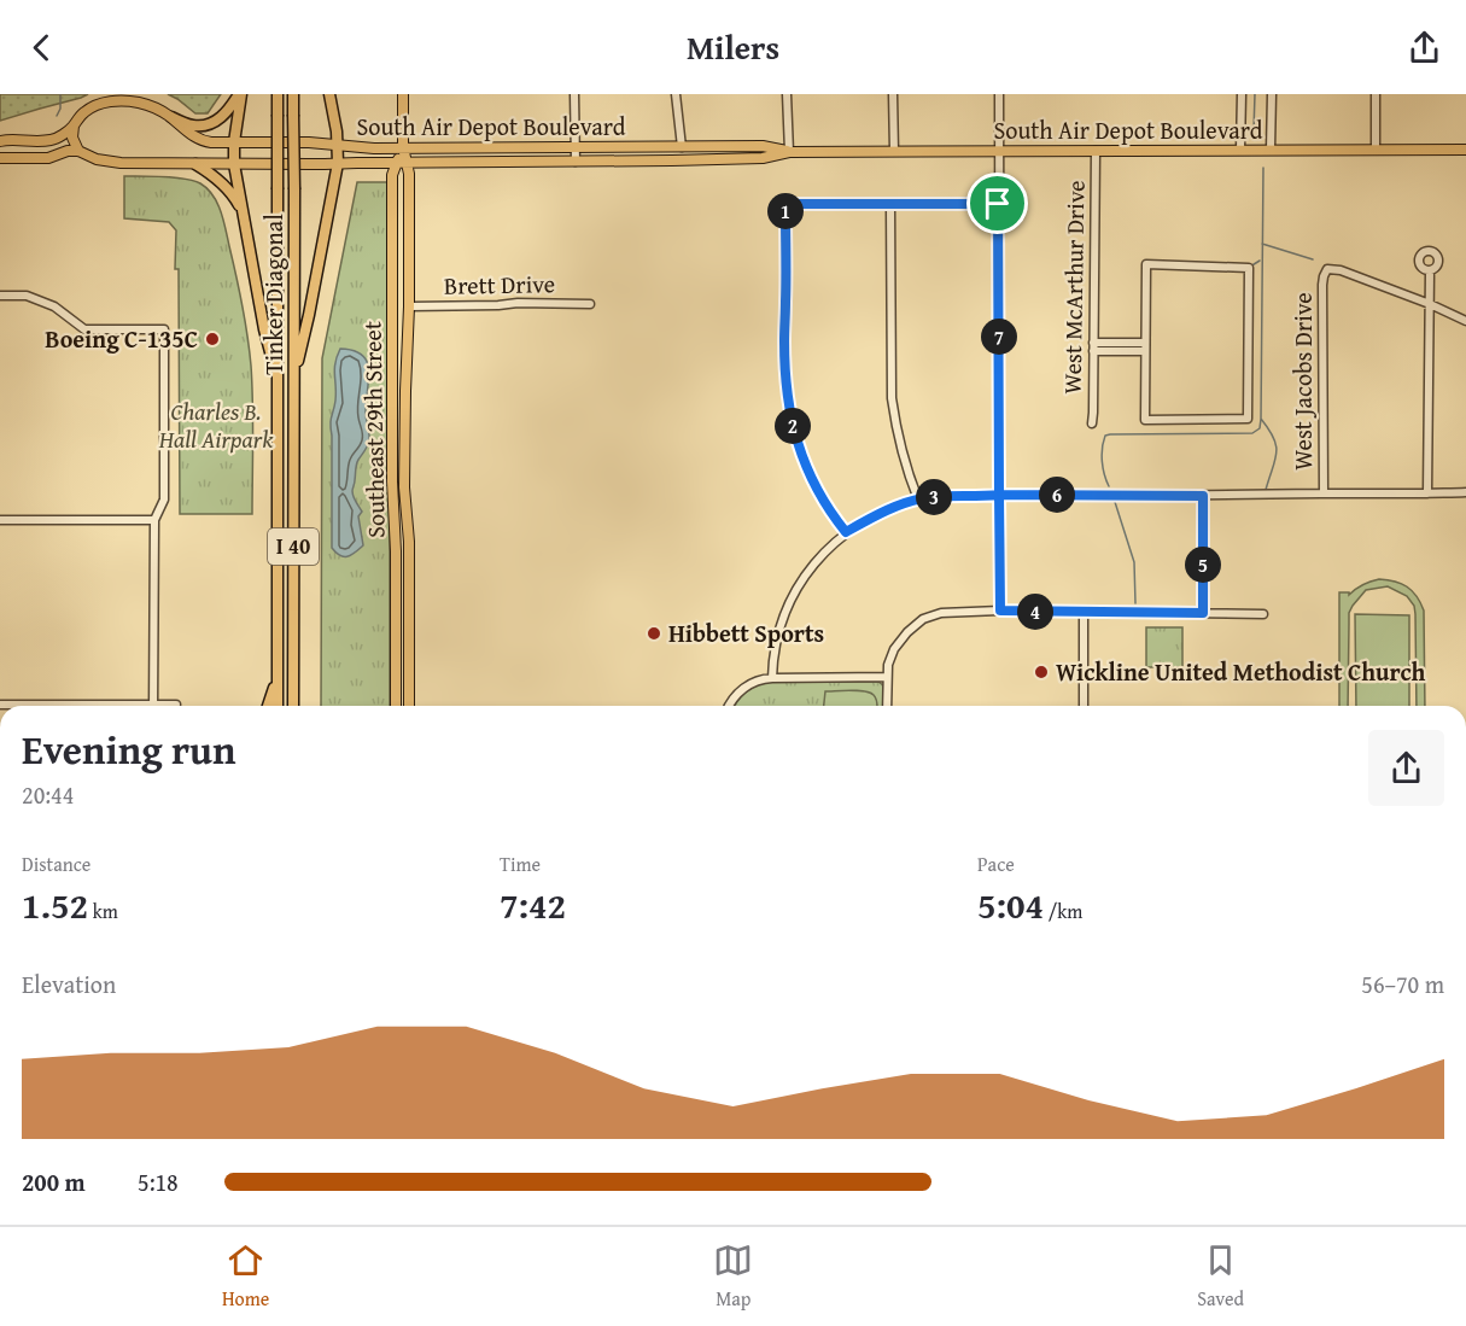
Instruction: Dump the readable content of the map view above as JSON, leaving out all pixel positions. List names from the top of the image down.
{
  "streets": {
    "highway": ["Tinker Diagonal", "I 40"],
    "main road": ["South Air Depot Boulevard", "Southeast 29th Street"],
    "street": ["Brett Drive", "West McArthur Drive", "West Jacobs Drive"]
  },
  "crossings": [
    ["South Air Depot Boulevard", "West McArthur Drive"],
    ["South Air Depot Boulevard", "Southeast 29th Street"],
    ["Brett Drive", "Southeast 29th Street"]
  ],
  "parks": ["Charles B. Hall Airpark"],
  "places": ["Boeing C-135C", "Hibbett Sports", "Wickline United Methodist Church"],
  "page": {
    "header": "Milers",
    "pins": [
      "1",
      "7",
      "2",
      "6",
      "3",
      "5",
      "4"
    ],
    "heading": ["Evening run", "20:44"],
    "stats": [
      ["Distance", "1.52 km"],
      ["Time", "7:42"],
      ["Pace", "5:04 /km"]
    ],
    "chart": ["Elevation", "56–70 m"],
    "list": [
      {
        "name": "200 m",
        "note": "5:18"
      }
    ],
    "tabs": ["Home", "Map", "Saved"]
  }
}
